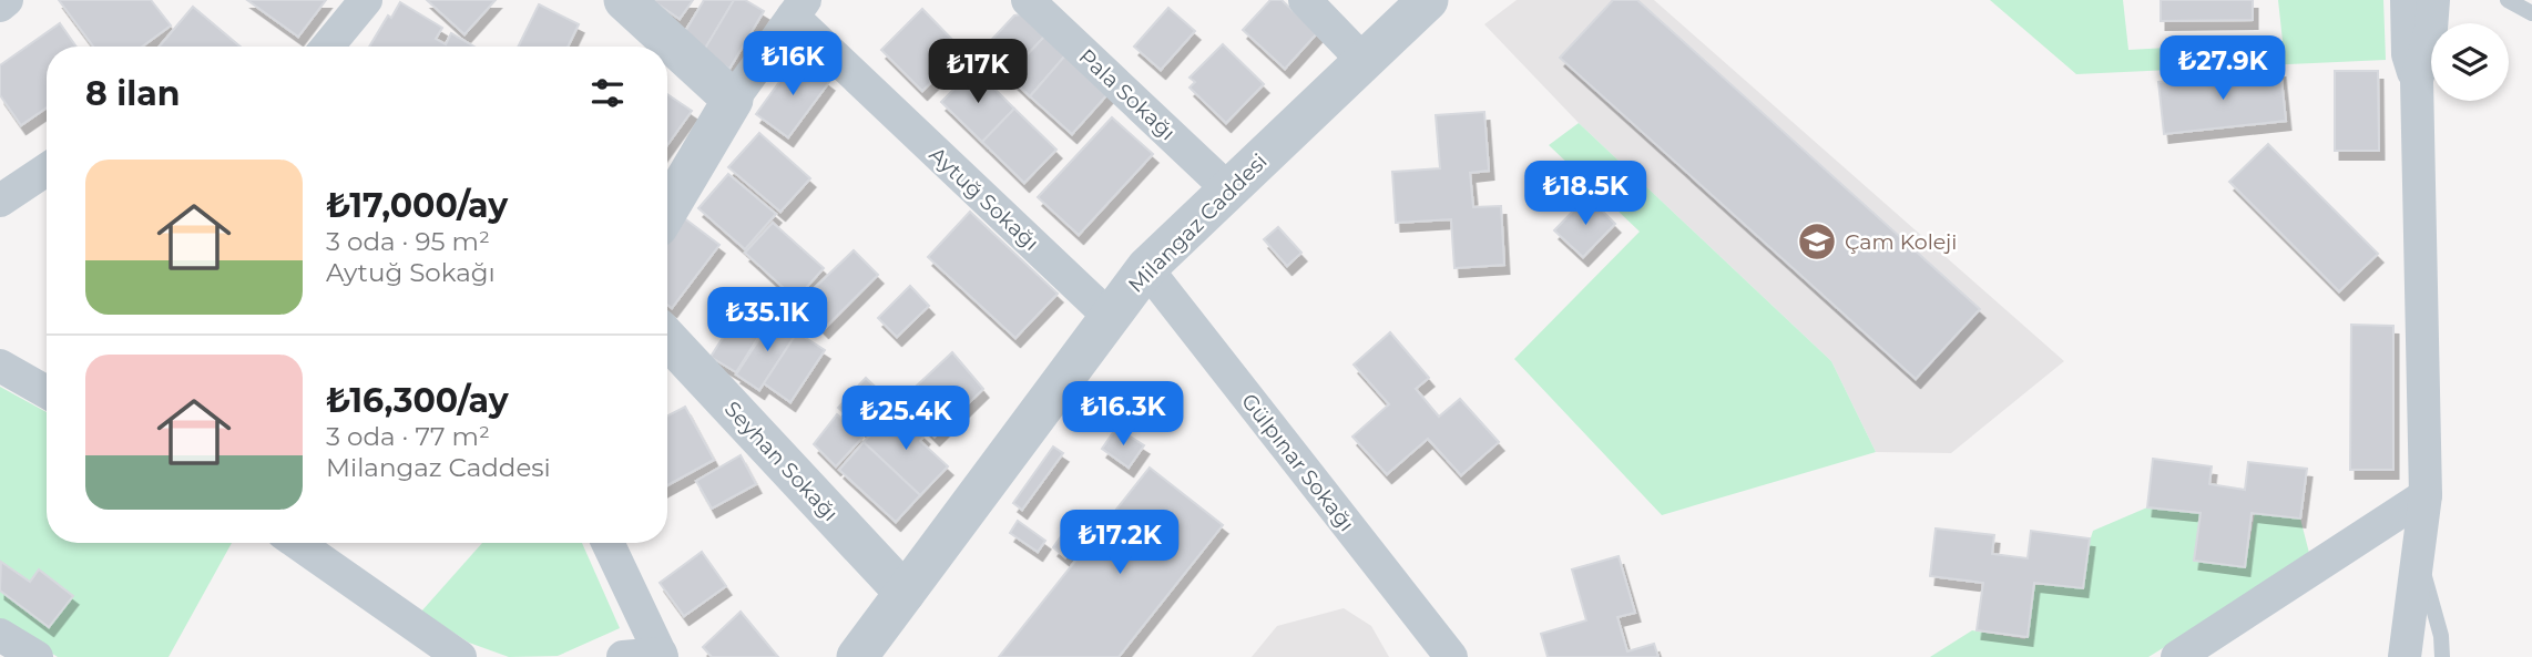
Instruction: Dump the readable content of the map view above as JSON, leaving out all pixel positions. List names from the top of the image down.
{
  "streets": {
    "street": [
      "Pala Sokağı",
      "Aytuğ Sokağı",
      "Milangaz Caddesi",
      "Seyhan Sokağı",
      "Gülpınar Sokağı"
    ]
  },
  "crossings": [
    ["Pala Sokağı", "Milangaz Caddesi"],
    ["Aytuğ Sokağı", "Milangaz Caddesi"],
    ["Milangaz Caddesi", "Seyhan Sokağı"],
    ["Milangaz Caddesi", "Gülpınar Sokağı"]
  ],
  "places": {
    "school or university": ["Çam Koleji"]
  },
  "page": {
    "price": [
      "₺16K",
      "₺27.9K",
      "₺17K",
      "₺18.5K",
      "₺35.1K",
      "₺16.3K",
      "₺25.4K",
      "₺17.2K"
    ],
    "heading": "8 ilan",
    "list": [
      {
        "name": "₺17,000/ay",
        "note": "3 oda · 95 m² · Aytuğ Sokağı"
      },
      {
        "name": "₺16,300/ay",
        "note": "3 oda · 77 m² · Milangaz Caddesi"
      }
    ]
  }
}
